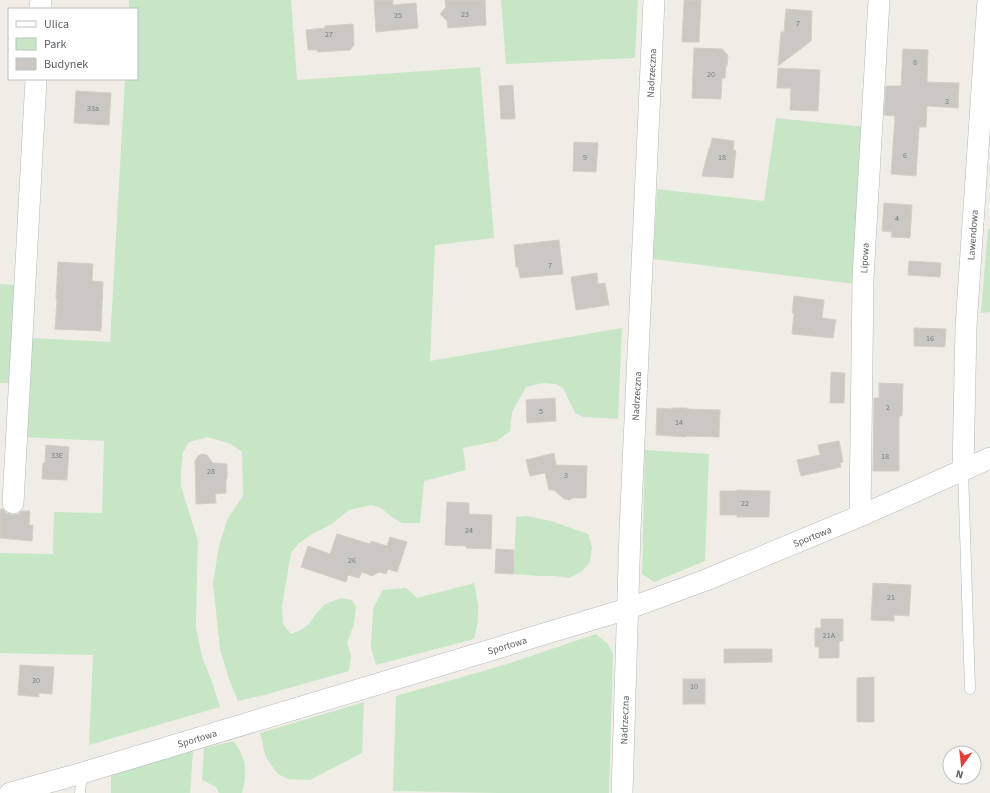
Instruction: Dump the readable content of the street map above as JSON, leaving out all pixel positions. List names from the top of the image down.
{
  "streets": {
    "street": [
      "Nadrzeczna",
      "Lawendowa",
      "Lipowa",
      "Sportowa"
    ]
  },
  "crossings": [
    ["Nadrzeczna", "Sportowa"],
    ["Lawendowa", "Sportowa"],
    ["Lipowa", "Sportowa"]
  ],
  "house_numbers": [
    "23",
    "25",
    "7",
    "27",
    "8",
    "20",
    "3",
    "33a",
    "6",
    "9",
    "18",
    "4",
    "7",
    "16",
    "2",
    "5",
    "14",
    "33E",
    "18",
    "28",
    "3",
    "22",
    "24",
    "26",
    "21",
    "21A",
    "30",
    "10"
  ],
  "legend": ["Ulica", "Park", "Budynek"],
  "north": "bottom"
}
